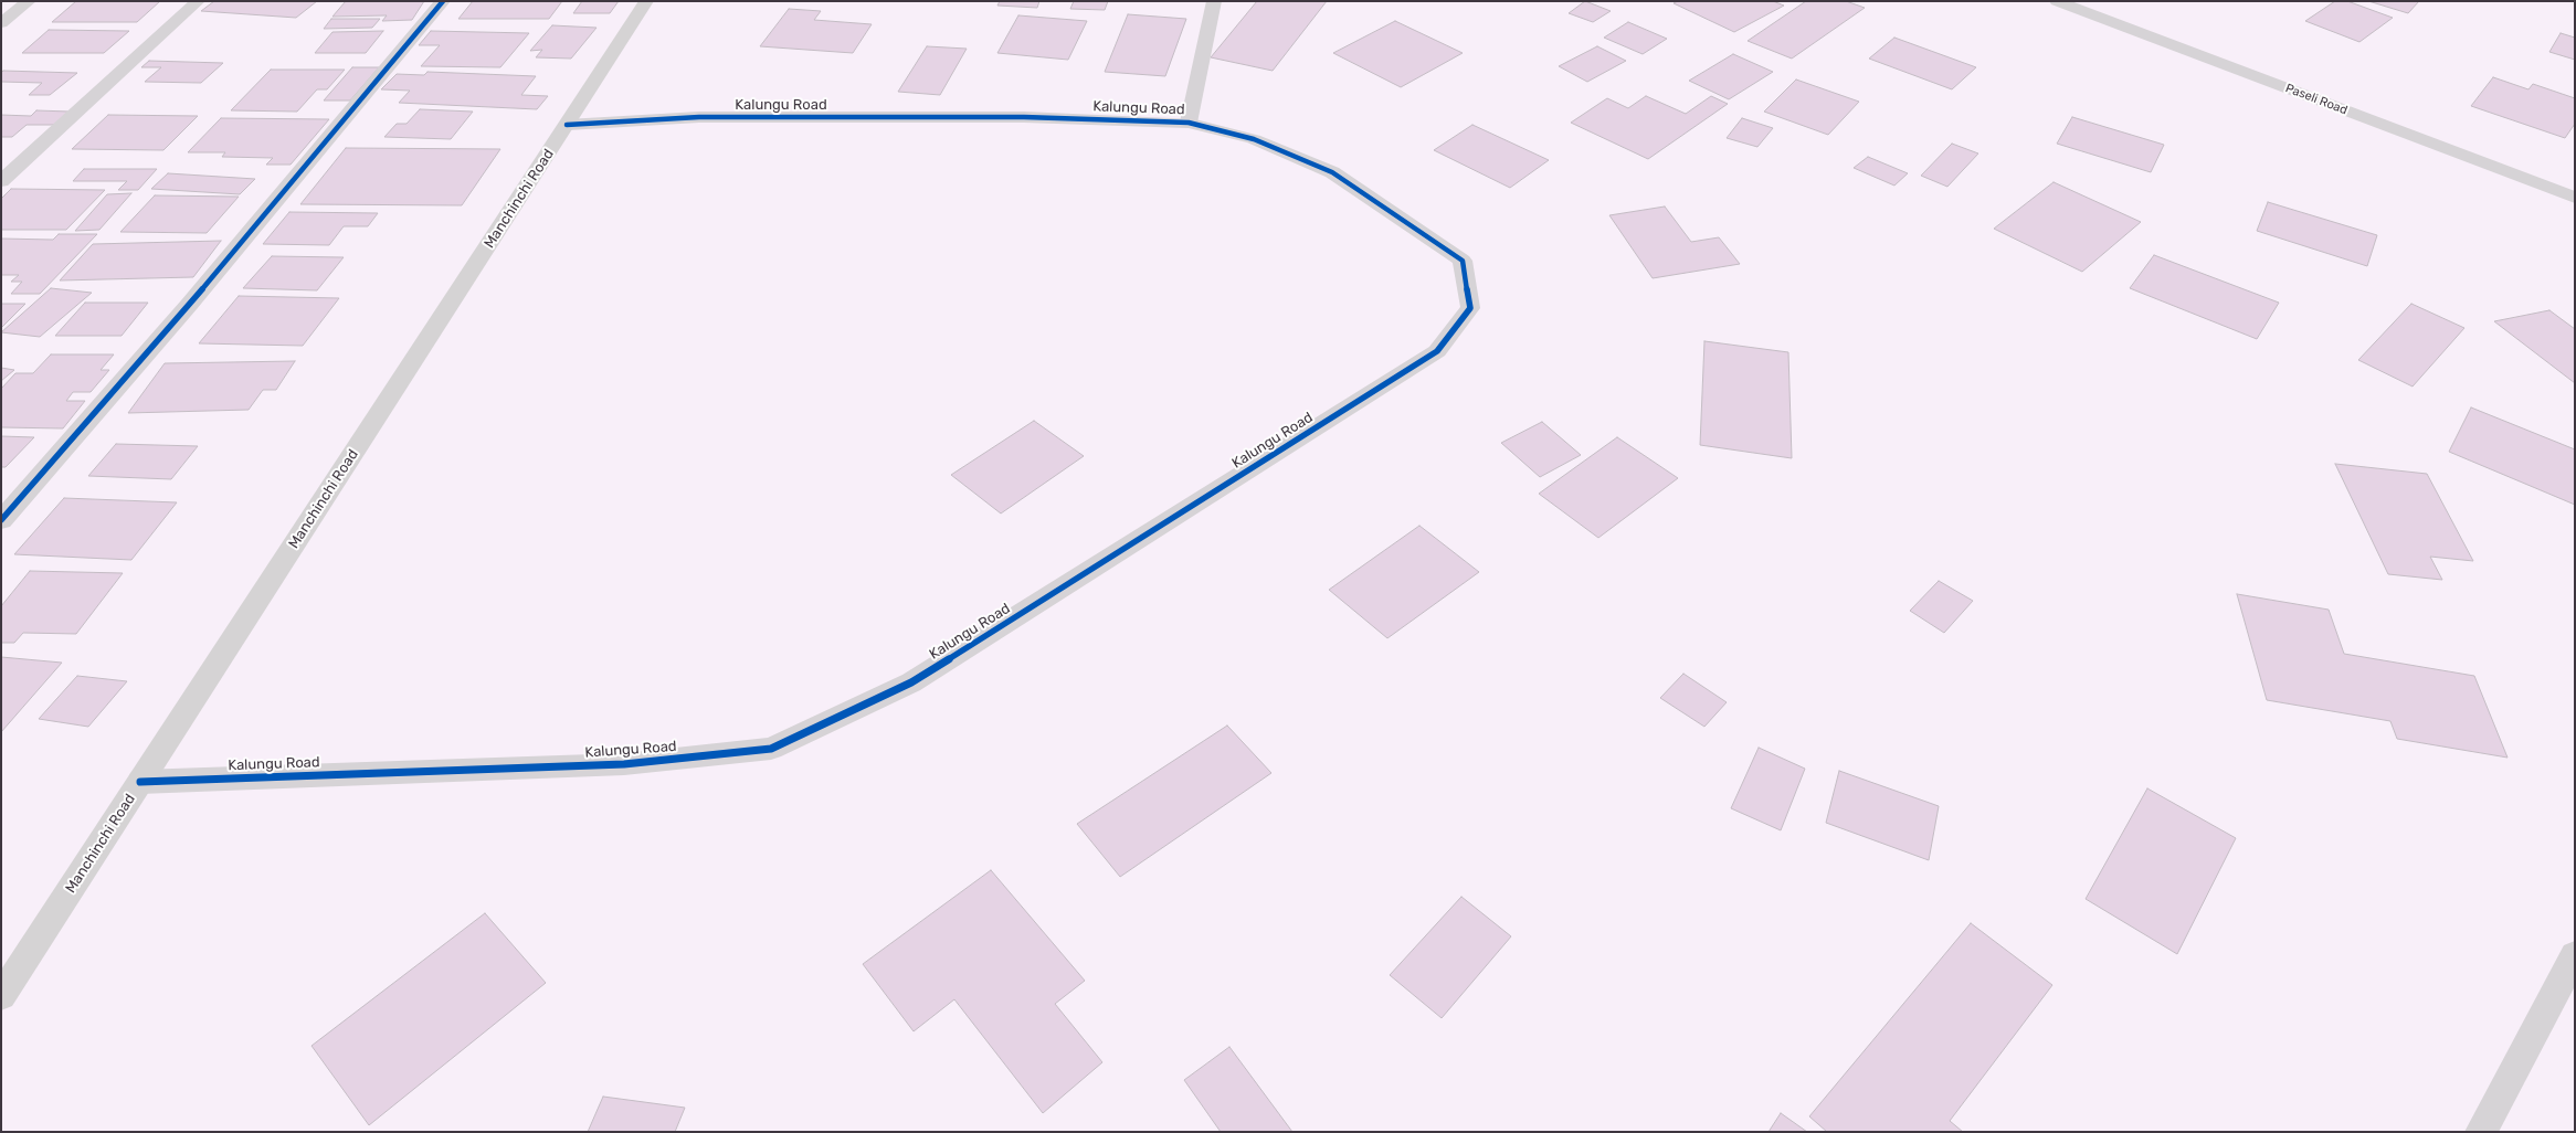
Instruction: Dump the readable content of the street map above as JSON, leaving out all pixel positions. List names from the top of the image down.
{
  "streets": {
    "main road": ["Manchinchi Road"],
    "street": ["Paseli Road", "Kalungu Road"]
  },
  "crossings": [
    ["Kalungu Road", "Manchinchi Road"]
  ]
}
